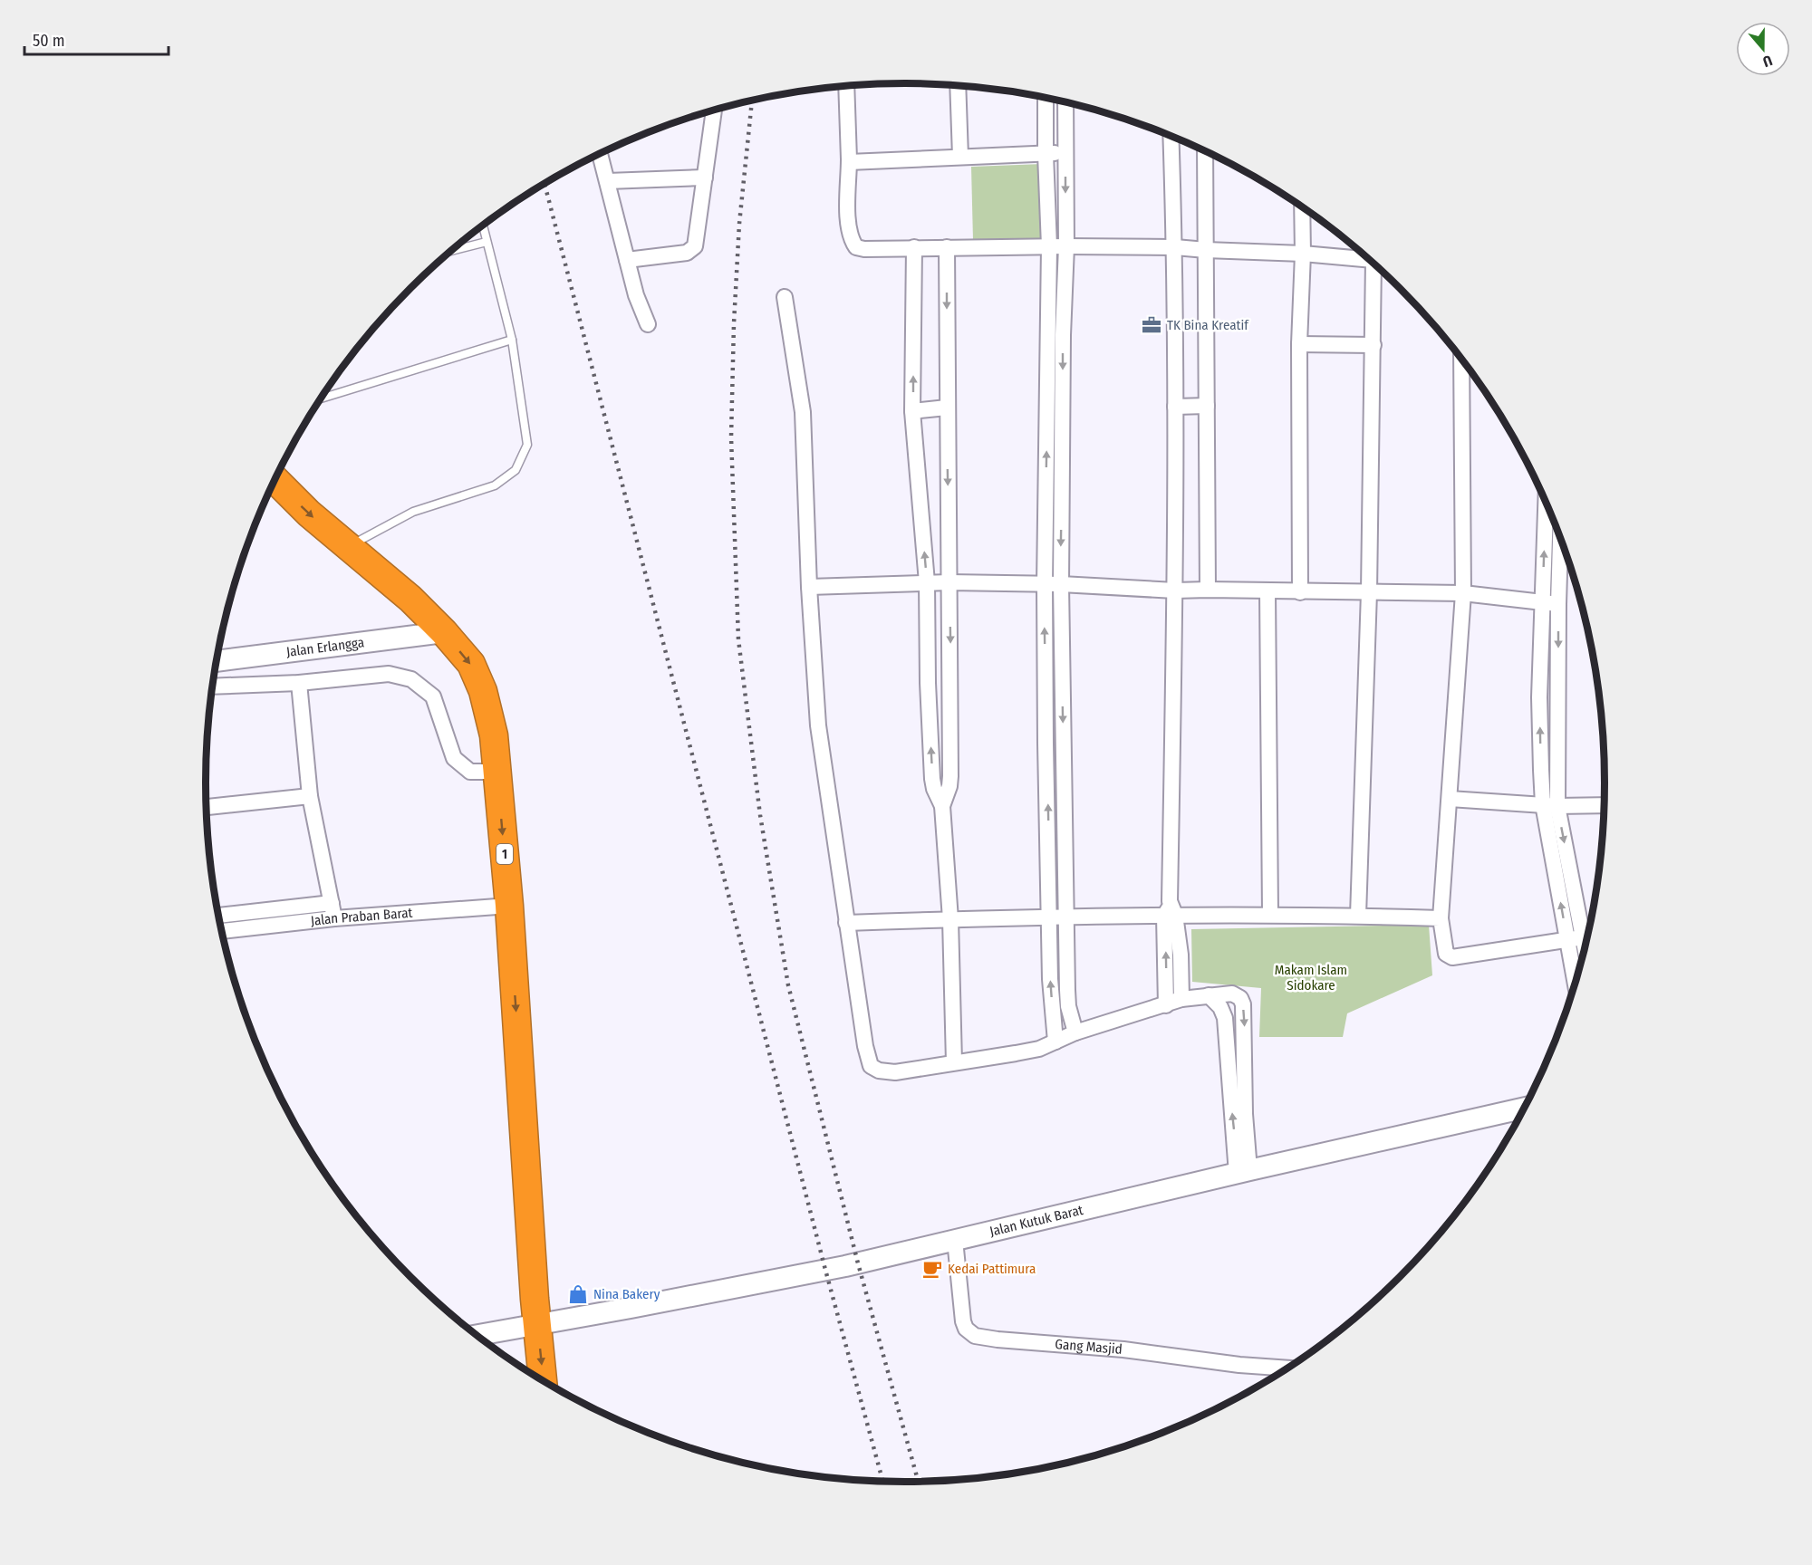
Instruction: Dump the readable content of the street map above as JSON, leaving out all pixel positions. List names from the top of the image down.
{
  "streets": {
    "highway": ["1"],
    "street": [
      "Jalan Erlangga",
      "Jalan Praban Barat",
      "Jalan Kutuk Barat",
      "Gang Masjid"
    ]
  },
  "crossings": [
    ["Jalan Erlangga", "1"],
    ["1", "Jalan Praban Barat"],
    ["1", "Jalan Kutuk Barat"],
    ["Jalan Kutuk Barat", "Gang Masjid"]
  ],
  "parks": ["Makam Islam Sidokare"],
  "places": {
    "office": ["TK Bina Kreatif"],
    "cafe": ["Kedai Pattimura"],
    "shop": ["Nina Bakery"]
  },
  "scale_bar": "50 m",
  "north": "bottom"
}
